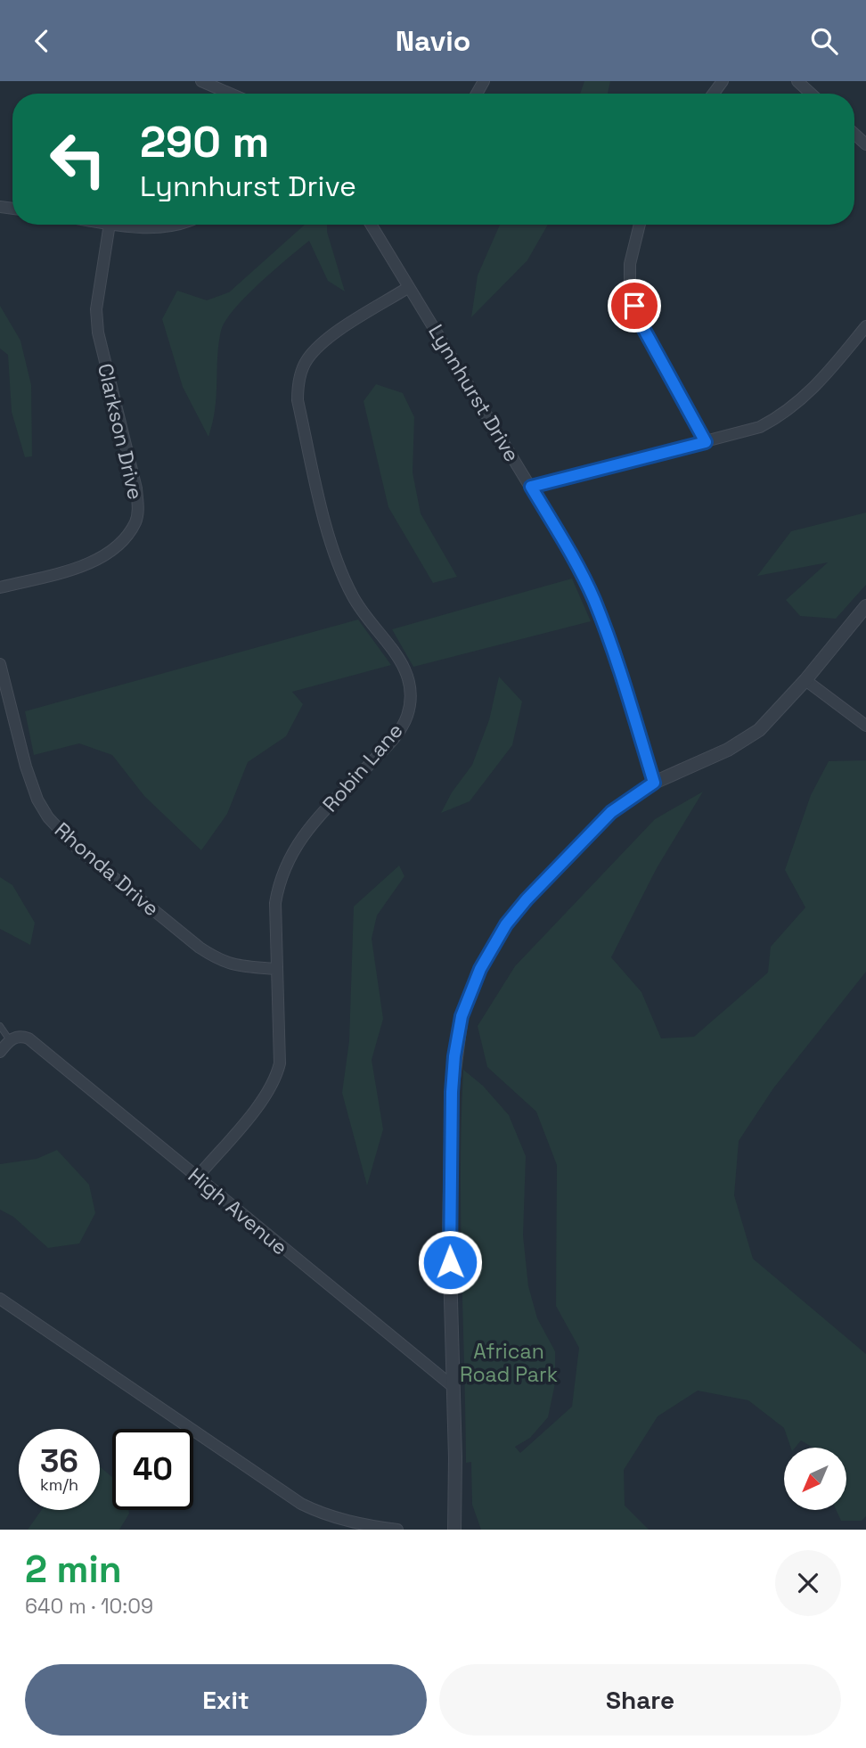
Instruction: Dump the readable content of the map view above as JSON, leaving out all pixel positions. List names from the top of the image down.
{
  "streets": {
    "street": [
      "Lynnhurst Drive",
      "Clarkson Drive",
      "Robin Lane",
      "Rhonda Drive",
      "High Avenue"
    ]
  },
  "crossings": [
    ["Lynnhurst Drive", "Robin Lane"],
    ["Robin Lane", "Rhonda Drive"],
    ["Robin Lane", "High Avenue"]
  ],
  "parks": ["African Road Park"],
  "north": "bottom left",
  "page": {
    "header": "Navio",
    "turn": ["290 m", "Lynnhurst Drive"],
    "speed": "36 km/h",
    "limit": "40",
    "heading": ["2 min", "640 m · 10:09"],
    "buttons": ["Exit", "Share"]
  }
}
